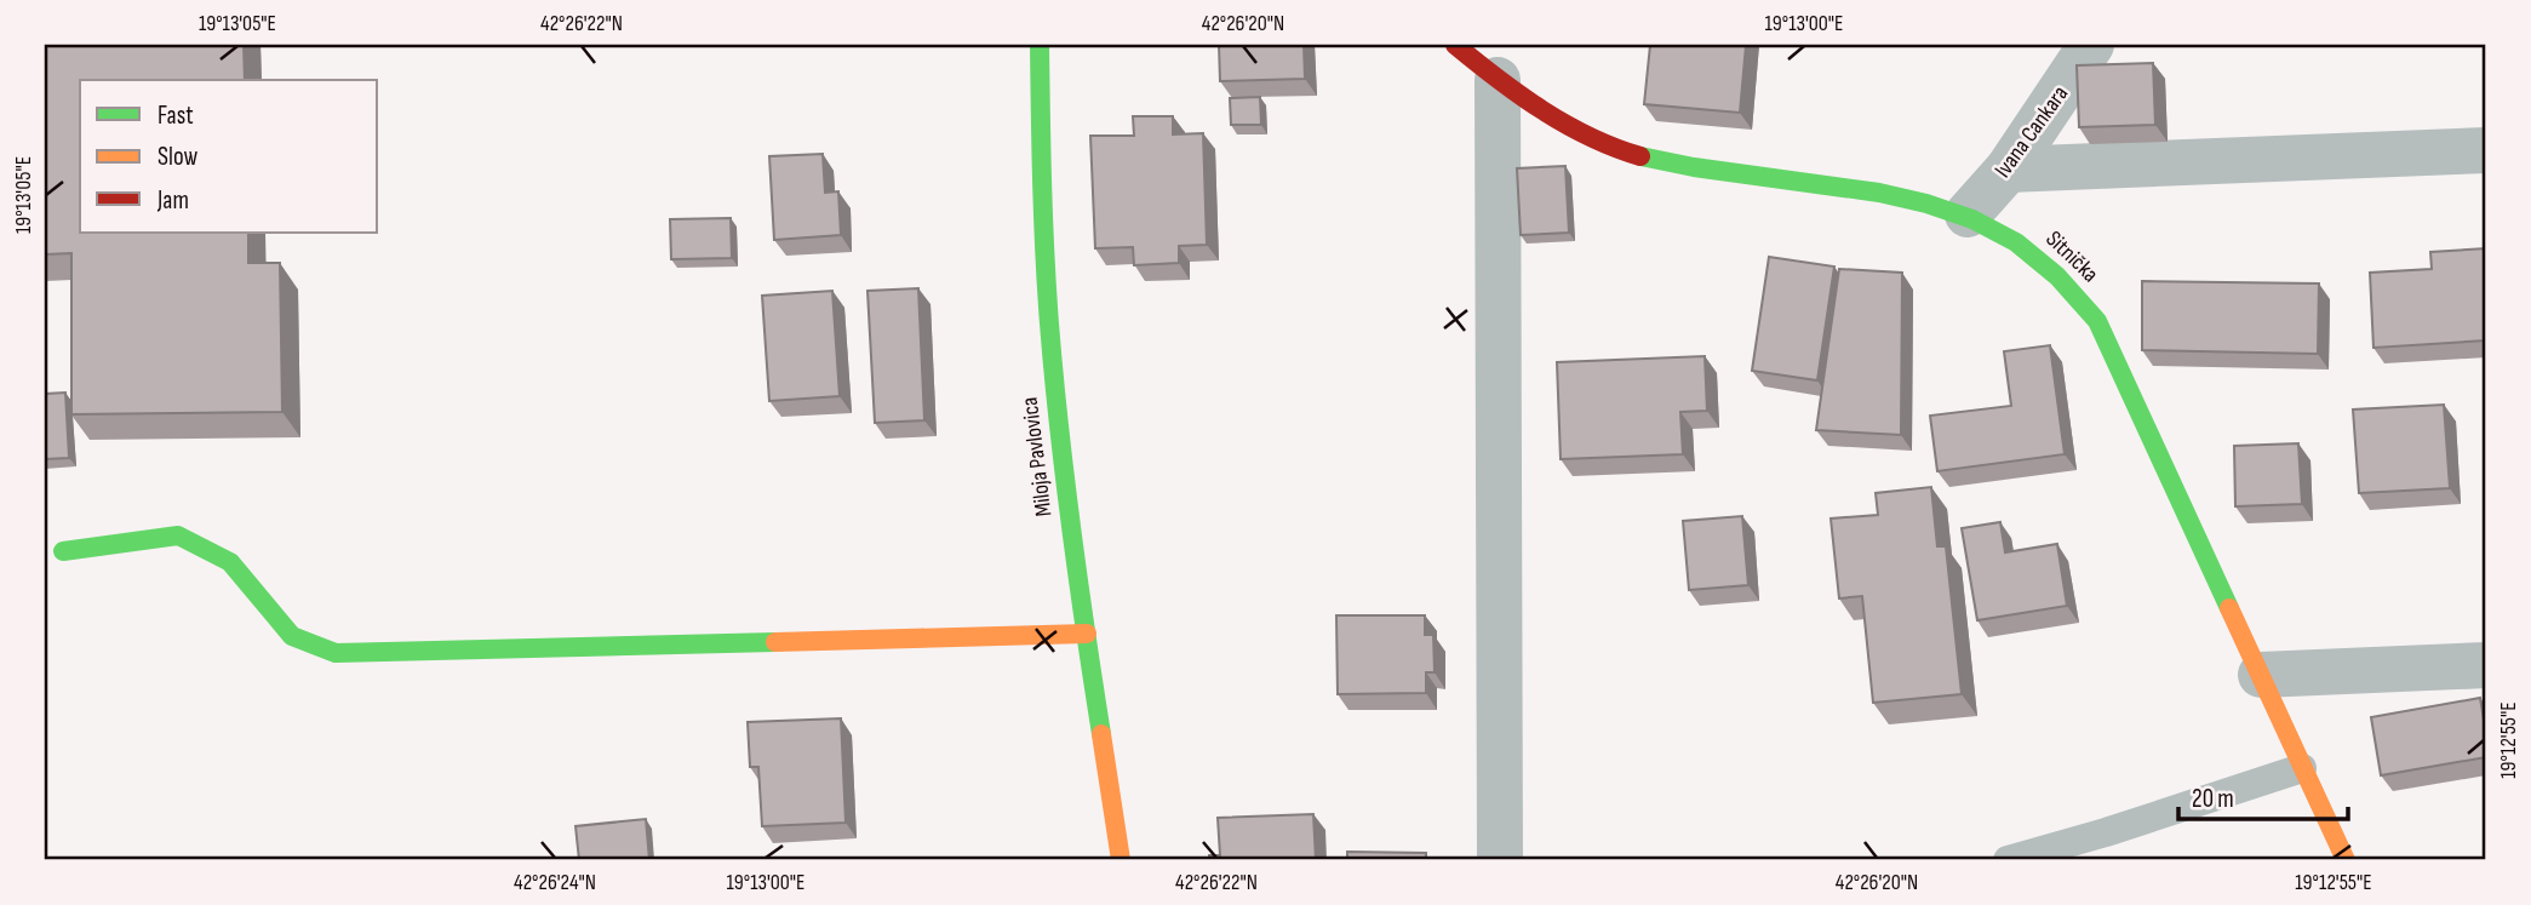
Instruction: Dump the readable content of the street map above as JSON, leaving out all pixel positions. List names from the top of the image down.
{
  "streets": {
    "street": ["Ivana Cankara", "Sitnička", "Miloja Pavlovica"]
  },
  "crossings": [
    ["Ivana Cankara", "Sitnička"]
  ],
  "legend": ["Fast", "Slow", "Jam"],
  "scale_bar": "20 m",
  "coordinates": [
    "19°13'05\"E",
    "42°26'22\"N",
    "42°26'20\"N",
    "19°13'00\"E",
    "19°12'55\"E",
    "42°26'24\"N"
  ]
}
